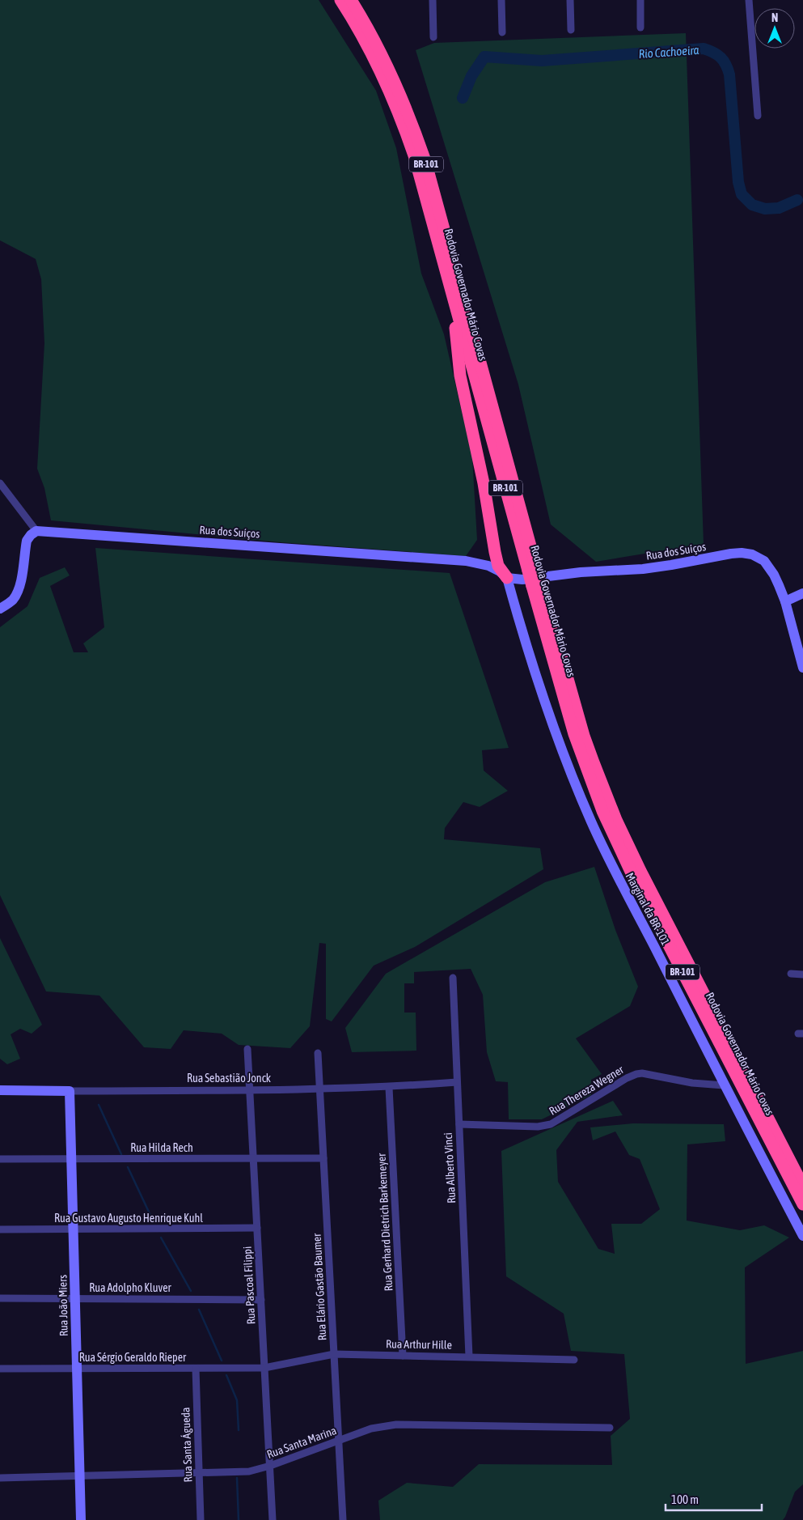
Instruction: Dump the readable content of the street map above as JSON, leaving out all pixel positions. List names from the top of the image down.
{
  "streets": {
    "highway": ["BR-101", "Rodovia Governador Mário Covas"],
    "street": [
      "Rua dos Suíços",
      "Marginal da BR-101",
      "Rua Sebastião Jonck",
      "Rua Thereza Wegner",
      "Rua Hilda Rech",
      "Rua Alberto Vinci",
      "Rua Gustavo Augusto Henrique Kuhl",
      "Rua Gerhard Dietrich Barkemeyer",
      "Rua Pascoal Filippi",
      "Rua Elário Gastão Baumer",
      "Rua Adolpho Kluver",
      "Rua João Miers",
      "Rua Arthur Hille",
      "Rua Sérgio Geraldo Rieper",
      "Rua Santa Marina",
      "Rua Santa Águeda"
    ]
  },
  "crossings": [
    ["Rua dos Suíços", "Marginal da BR-101"],
    ["Marginal da BR-101", "Rua Thereza Wegner"],
    ["Rua Sebastião Jonck", "Rua Alberto Vinci"],
    ["Rua Sebastião Jonck", "Rua Gerhard Dietrich Barkemeyer"],
    ["Rua Sebastião Jonck", "Rua Pascoal Filippi"],
    ["Rua Sebastião Jonck", "Rua Elário Gastão Baumer"],
    ["Rua Sebastião Jonck", "Rua João Miers"],
    ["Rua Thereza Wegner", "Rua Alberto Vinci"],
    ["Rua Hilda Rech", "Rua Pascoal Filippi"],
    ["Rua Hilda Rech", "Rua Elário Gastão Baumer"],
    ["Rua Hilda Rech", "Rua João Miers"],
    ["Rua Alberto Vinci", "Rua Arthur Hille"],
    ["Rua Gustavo Augusto Henrique Kuhl", "Rua Pascoal Filippi"],
    ["Rua Gustavo Augusto Henrique Kuhl", "Rua João Miers"],
    ["Rua Gerhard Dietrich Barkemeyer", "Rua Arthur Hille"],
    ["Rua Pascoal Filippi", "Rua Adolpho Kluver"],
    ["Rua Pascoal Filippi", "Rua Arthur Hille"],
    ["Rua Pascoal Filippi", "Rua Sérgio Geraldo Rieper"],
    ["Rua Pascoal Filippi", "Rua Santa Marina"],
    ["Rua Elário Gastão Baumer", "Rua Arthur Hille"],
    ["Rua Elário Gastão Baumer", "Rua Santa Marina"],
    ["Rua Adolpho Kluver", "Rua João Miers"],
    ["Rua João Miers", "Rua Sérgio Geraldo Rieper"],
    ["Rua João Miers", "Rua Santa Marina"],
    ["Rua Arthur Hille", "Rua Sérgio Geraldo Rieper"],
    ["Rua Sérgio Geraldo Rieper", "Rua Santa Águeda"],
    ["Rua Santa Marina", "Rua Santa Águeda"]
  ],
  "water": ["Rio Cachoeira"],
  "scale_bar": "100 m",
  "north": "top"
}
